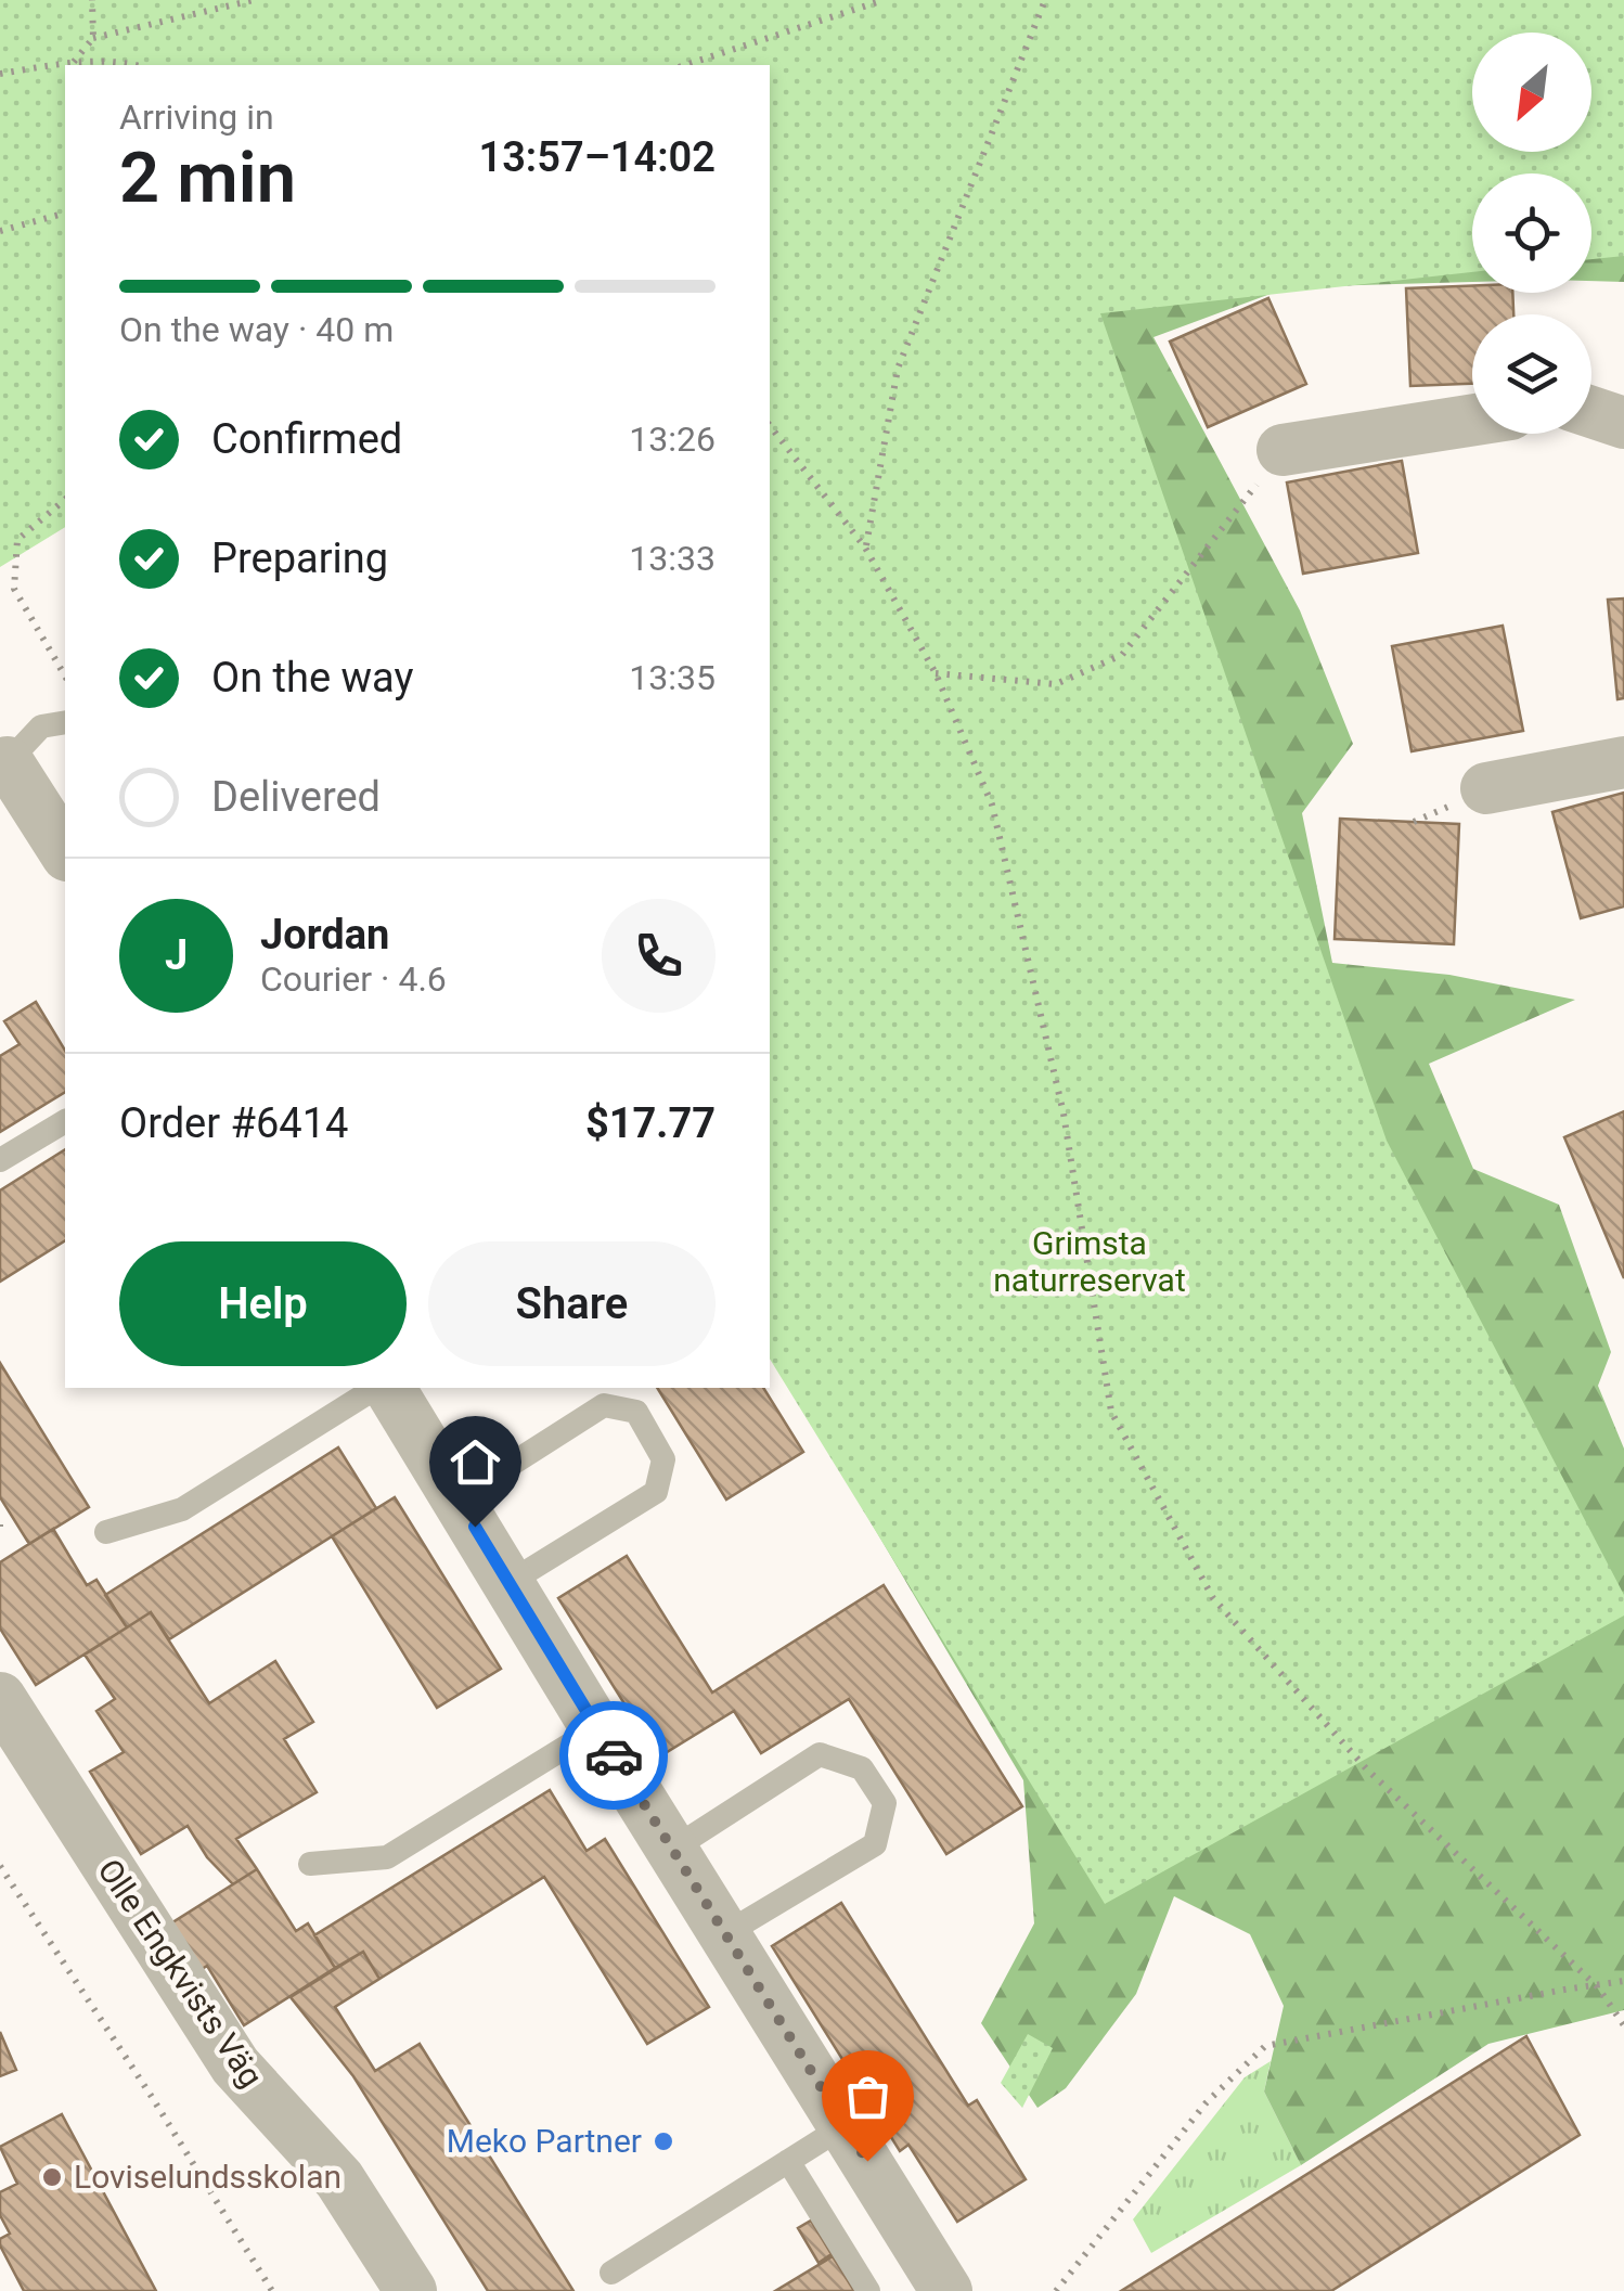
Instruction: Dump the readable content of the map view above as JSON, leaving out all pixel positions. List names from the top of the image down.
{
  "streets": {
    "street": ["Olle Engkvists Väg"]
  },
  "parks": ["Grimsta naturreservat"],
  "places": ["Meko Partner", "Loviselundsskolan"],
  "north": "bottom left",
  "page": {
    "heading": ["2 min", "Arriving in", "13:57–14:02"],
    "panel": [
      "Jordan",
      "Courier · 4.6",
      "Order #6414",
      "$17.77"
    ],
    "bar": "On the way · 40 m",
    "list": [
      ["Confirmed", "13:26"],
      ["Preparing", "13:33"],
      ["On the way", "13:35"],
      "Delivered"
    ],
    "round": "J",
    "buttons": ["Help", "Share"]
  }
}
